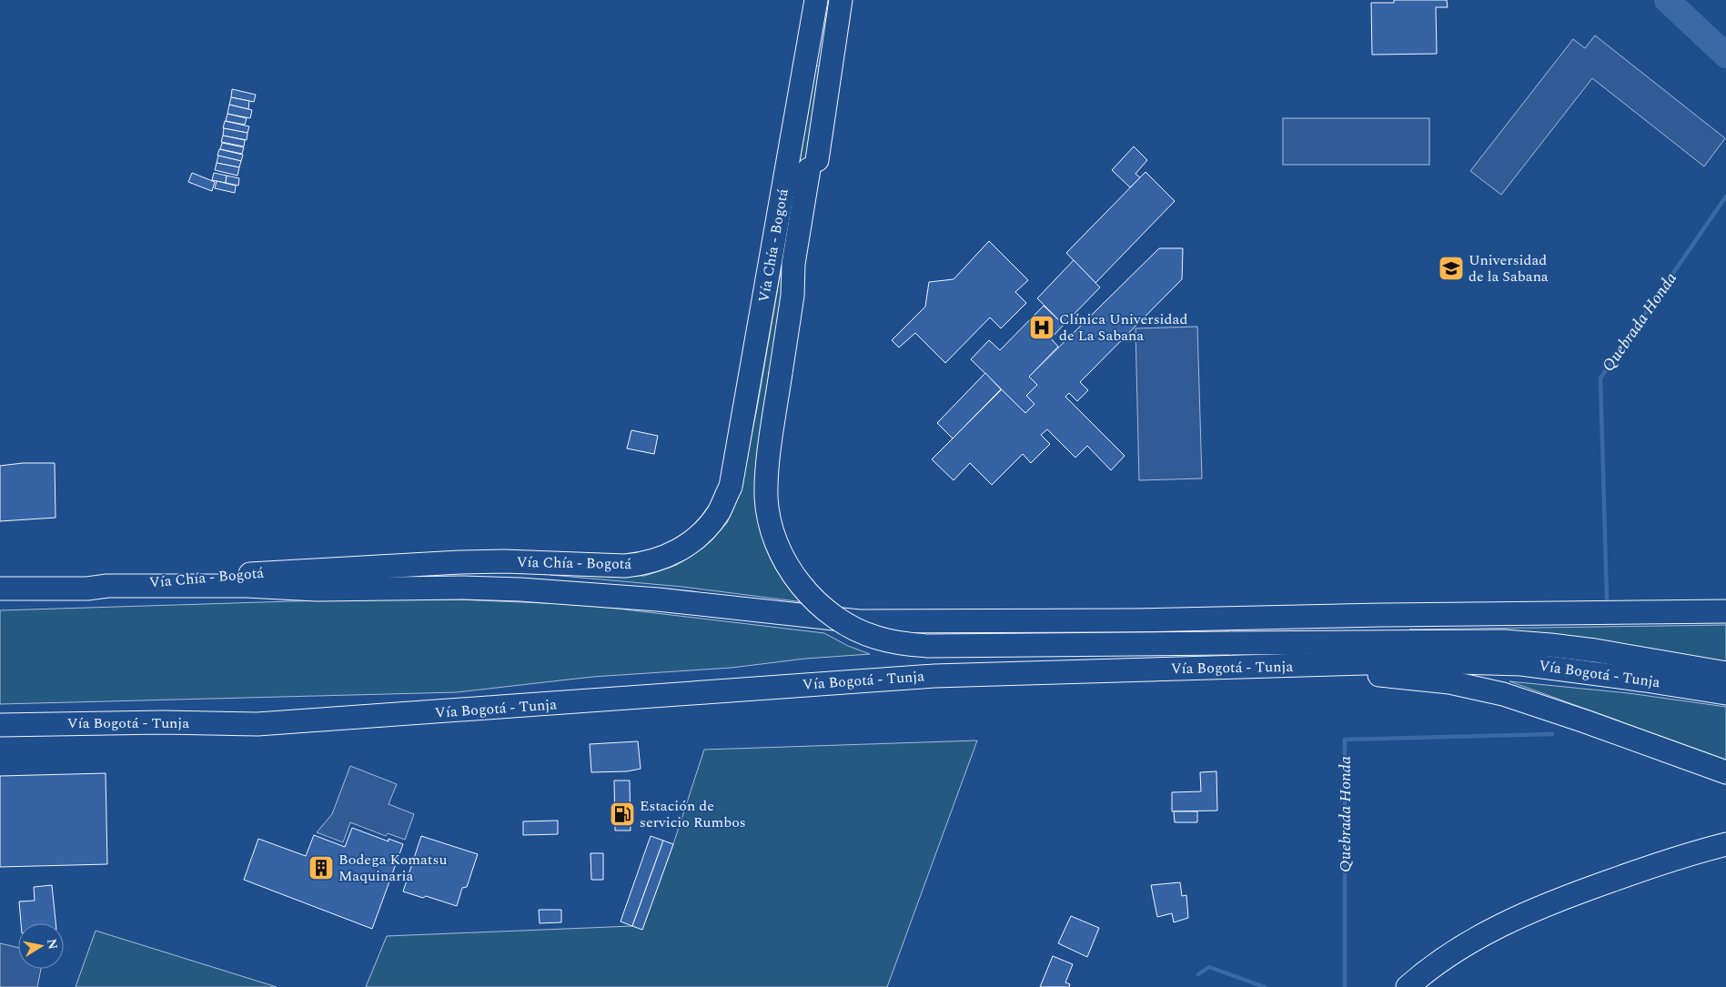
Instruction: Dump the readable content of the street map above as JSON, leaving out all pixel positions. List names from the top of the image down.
{
  "streets": {
    "highway": ["Vía Chía - Bogotá", "Vía Bogotá - Tunja"]
  },
  "water": ["Quebrada Honda"],
  "places": {
    "school or university": ["Universidad de la Sabana"],
    "hospital": ["Clínica Universidad de La Sabana"],
    "fuel station": ["Estación de servicio Rumbos"],
    "building": ["Bodega Komatsu Maquinaria"]
  },
  "north": "right"
}
